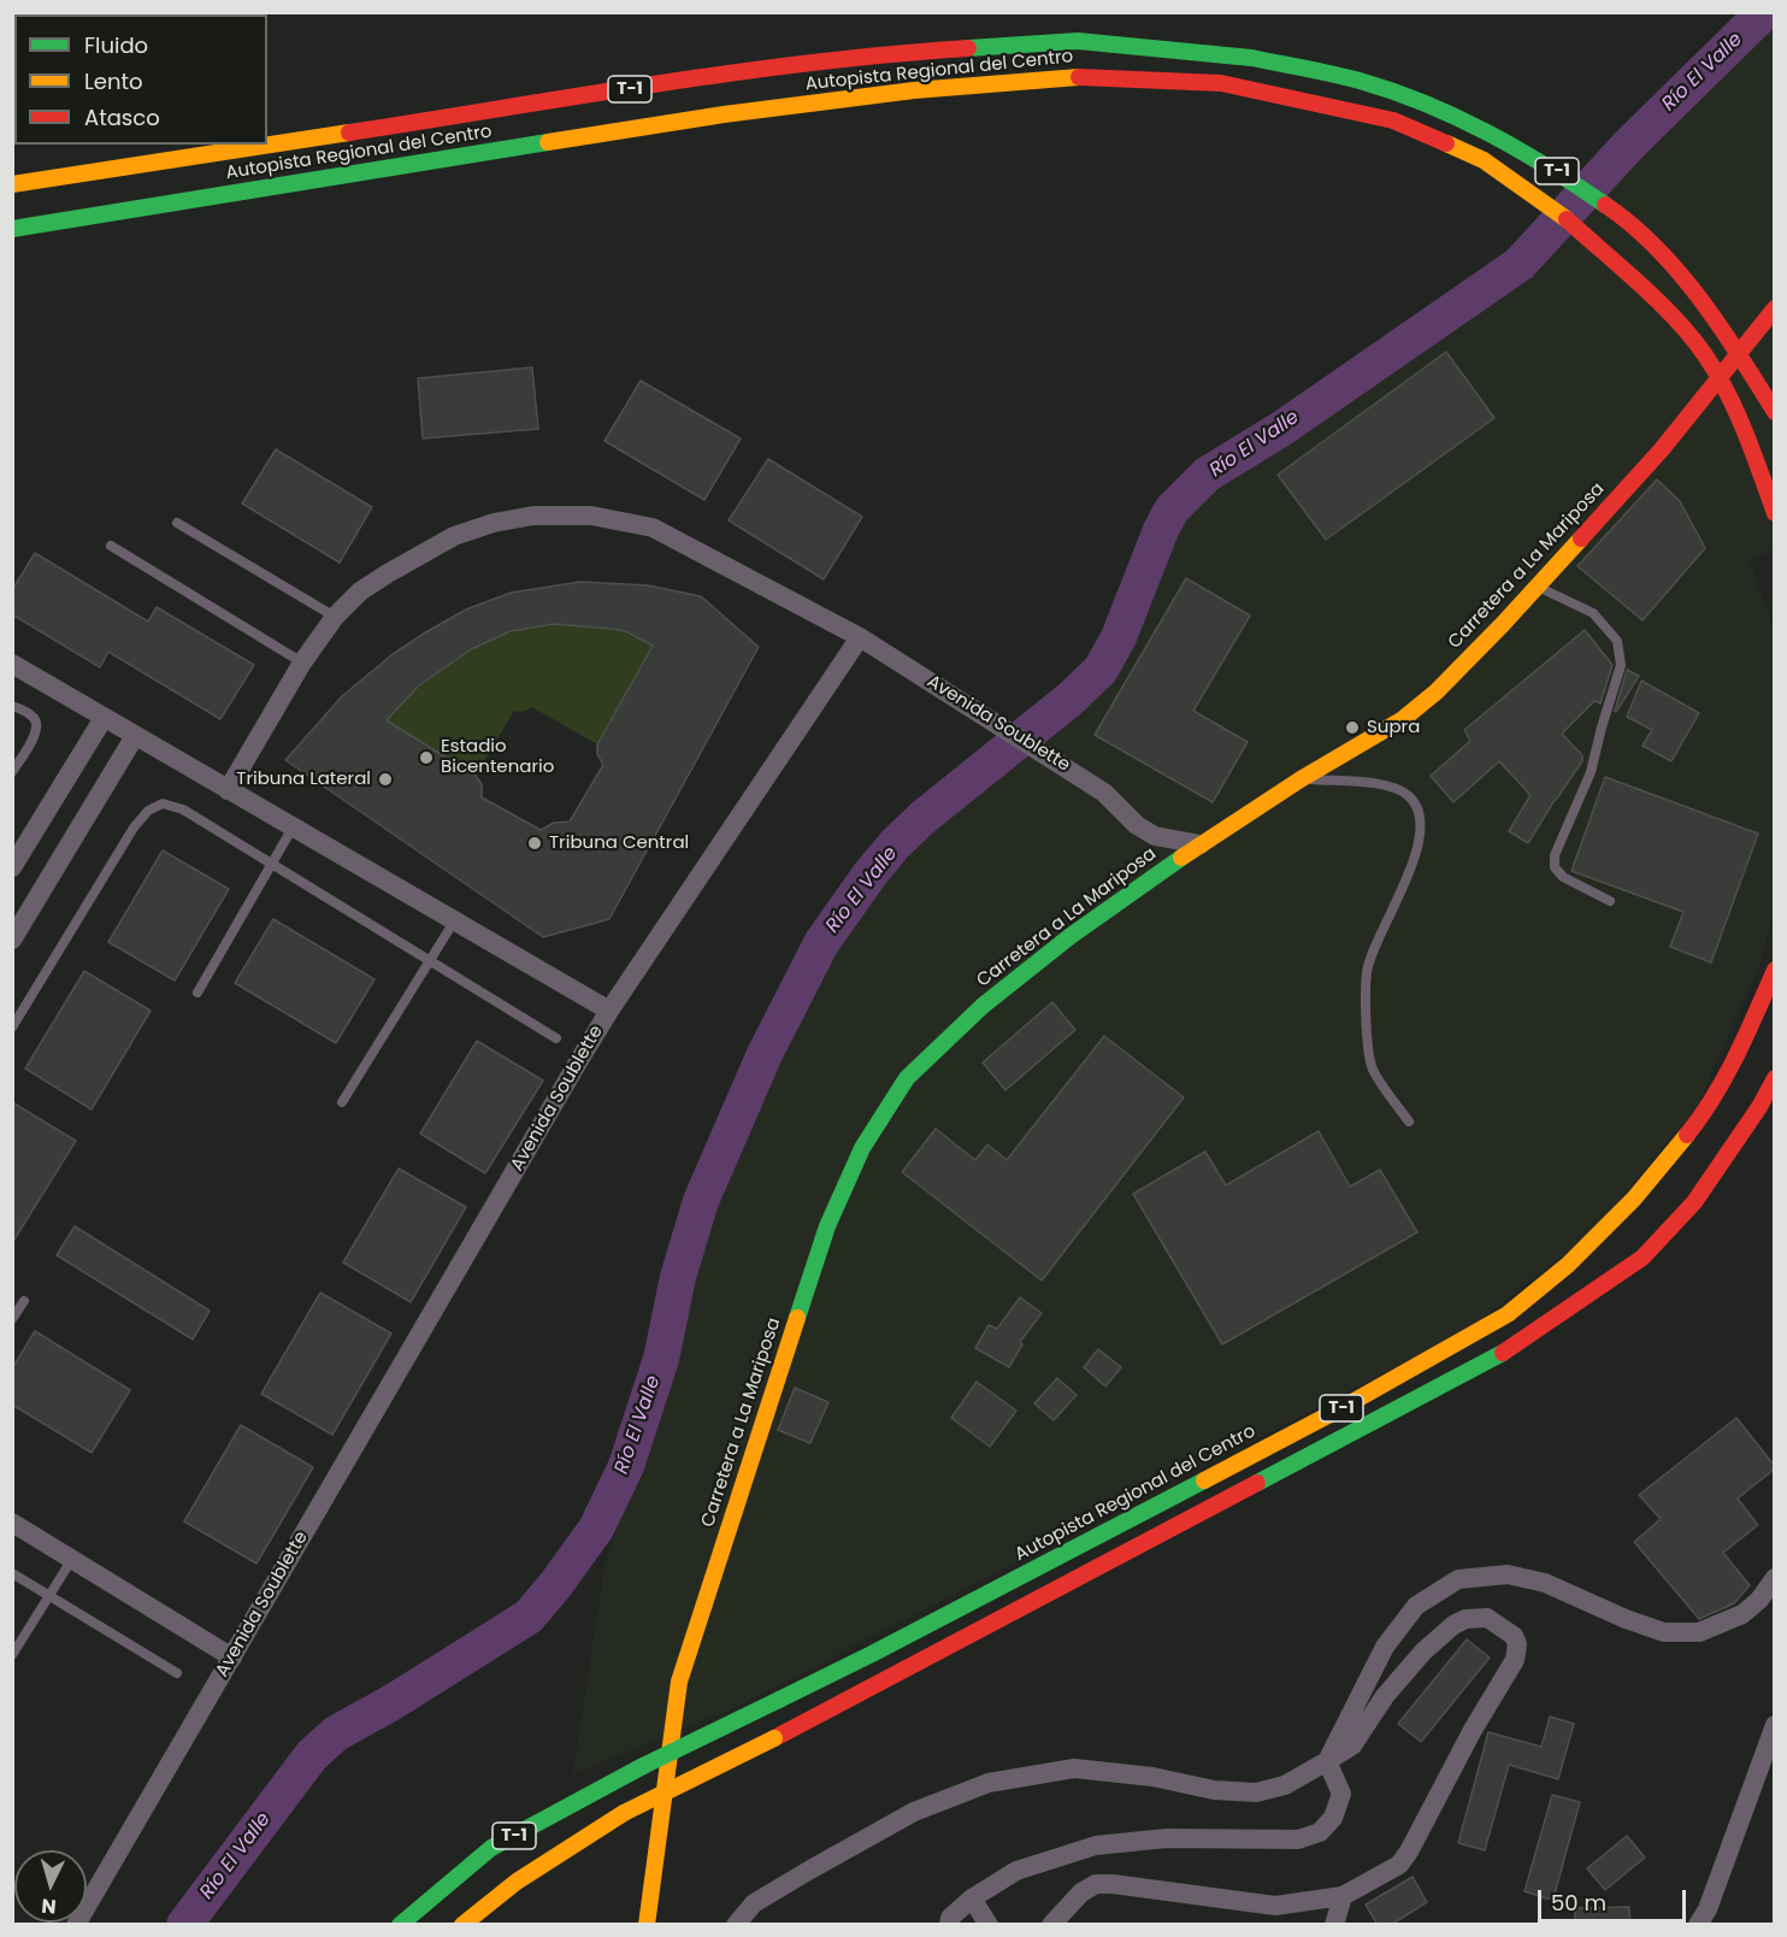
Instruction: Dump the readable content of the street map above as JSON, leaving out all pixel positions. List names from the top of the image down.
{
  "streets": {
    "main road": ["Autopista Regional del Centro", "T-1", "Carretera a La Mariposa"],
    "street": ["Avenida Soublette"]
  },
  "crossings": [
    ["Carretera a La Mariposa", "Avenida Soublette"]
  ],
  "water": ["Río El Valle"],
  "places": [
    "Supra",
    "Estadio Bicentenario",
    "Tribuna Lateral",
    "Tribuna Central"
  ],
  "legend": ["Fluido", "Lento", "Atasco"],
  "scale_bar": "50 m",
  "north": "bottom"
}
